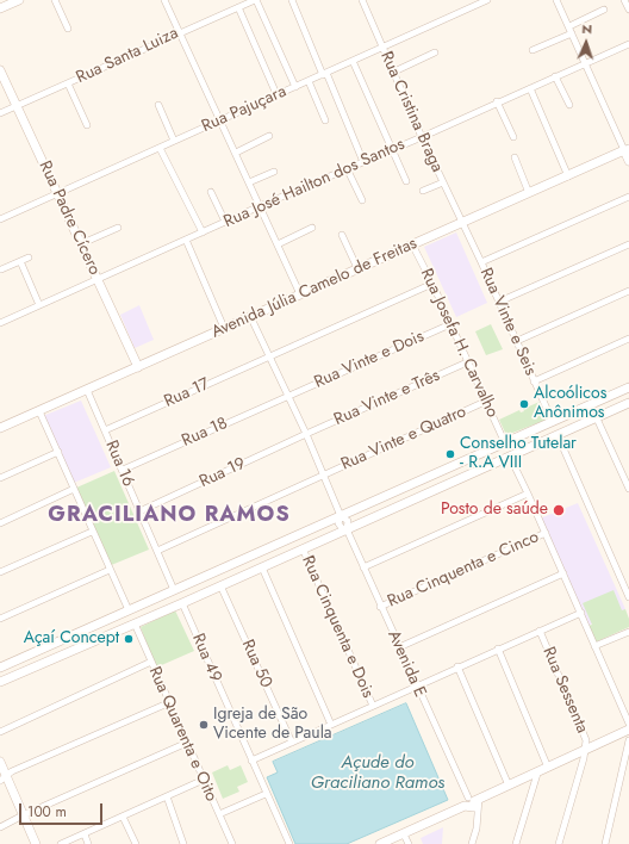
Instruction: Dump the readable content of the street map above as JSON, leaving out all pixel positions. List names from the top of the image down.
{
  "streets": {
    "street": [
      "Rua Santa Luiza",
      "Rua Pajuçara",
      "Rua Cristina Braga",
      "Rua José Hailton dos Santos",
      "Rua Padre Cícero",
      "Avenida Júlia Camelo de Freitas",
      "Rua Vinte e Seis",
      "Rua Josefa H. Carvalho",
      "Rua Vinte e Dois",
      "Rua 17",
      "Rua Vinte e Três",
      "Rua 18",
      "Rua Vinte e Quatro",
      "Rua 16",
      "Rua 19",
      "Rua Cinquenta e Cinco",
      "Rua Cinquenta e Dois",
      "Rua 49",
      "Rua 50",
      "Avenida E",
      "Rua Sessenta",
      "Rua Quarenta e Oito"
    ]
  },
  "crossings": [
    ["Rua Santa Luiza", "Rua Padre Cícero"],
    ["Rua Pajuçara", "Rua Cristina Braga"],
    ["Rua Pajuçara", "Rua Padre Cícero"],
    ["Rua Cristina Braga", "Rua José Hailton dos Santos"],
    ["Rua Cristina Braga", "Avenida Júlia Camelo de Freitas"],
    ["Rua Cristina Braga", "Rua Vinte e Seis"],
    ["Rua José Hailton dos Santos", "Rua Padre Cícero"],
    ["Rua Padre Cícero", "Avenida Júlia Camelo de Freitas"],
    ["Avenida Júlia Camelo de Freitas", "Rua Vinte e Seis"],
    ["Avenida Júlia Camelo de Freitas", "Rua Josefa H. Carvalho"],
    ["Avenida Júlia Camelo de Freitas", "Rua 16"],
    ["Avenida Júlia Camelo de Freitas", "Avenida E"],
    ["Rua Josefa H. Carvalho", "Rua Vinte e Dois"],
    ["Rua Josefa H. Carvalho", "Rua 17"],
    ["Rua Josefa H. Carvalho", "Rua Vinte e Três"],
    ["Rua Josefa H. Carvalho", "Rua Vinte e Quatro"],
    ["Rua Vinte e Dois", "Rua 18"],
    ["Rua Vinte e Dois", "Avenida E"],
    ["Rua 17", "Rua 16"],
    ["Rua 17", "Avenida E"],
    ["Rua Vinte e Três", "Rua 19"],
    ["Rua Vinte e Três", "Avenida E"],
    ["Rua 18", "Rua 16"],
    ["Rua 18", "Avenida E"],
    ["Rua Vinte e Quatro", "Rua 16"],
    ["Rua Vinte e Quatro", "Avenida E"],
    ["Rua 16", "Rua 19"],
    ["Rua 19", "Avenida E"],
    ["Rua Cinquenta e Cinco", "Avenida E"]
  ],
  "districts": ["GRACILIANO RAMOS"],
  "water": ["Açude do Graciliano Ramos"],
  "places": [
    "Alcoólicos Anônimos",
    "Conselho Tutelar - R.A VIII",
    "Posto de saúde",
    "Açaí Concept",
    "Igreja de São Vicente de Paula"
  ],
  "scale_bar": "100 m",
  "north": "top"
}
